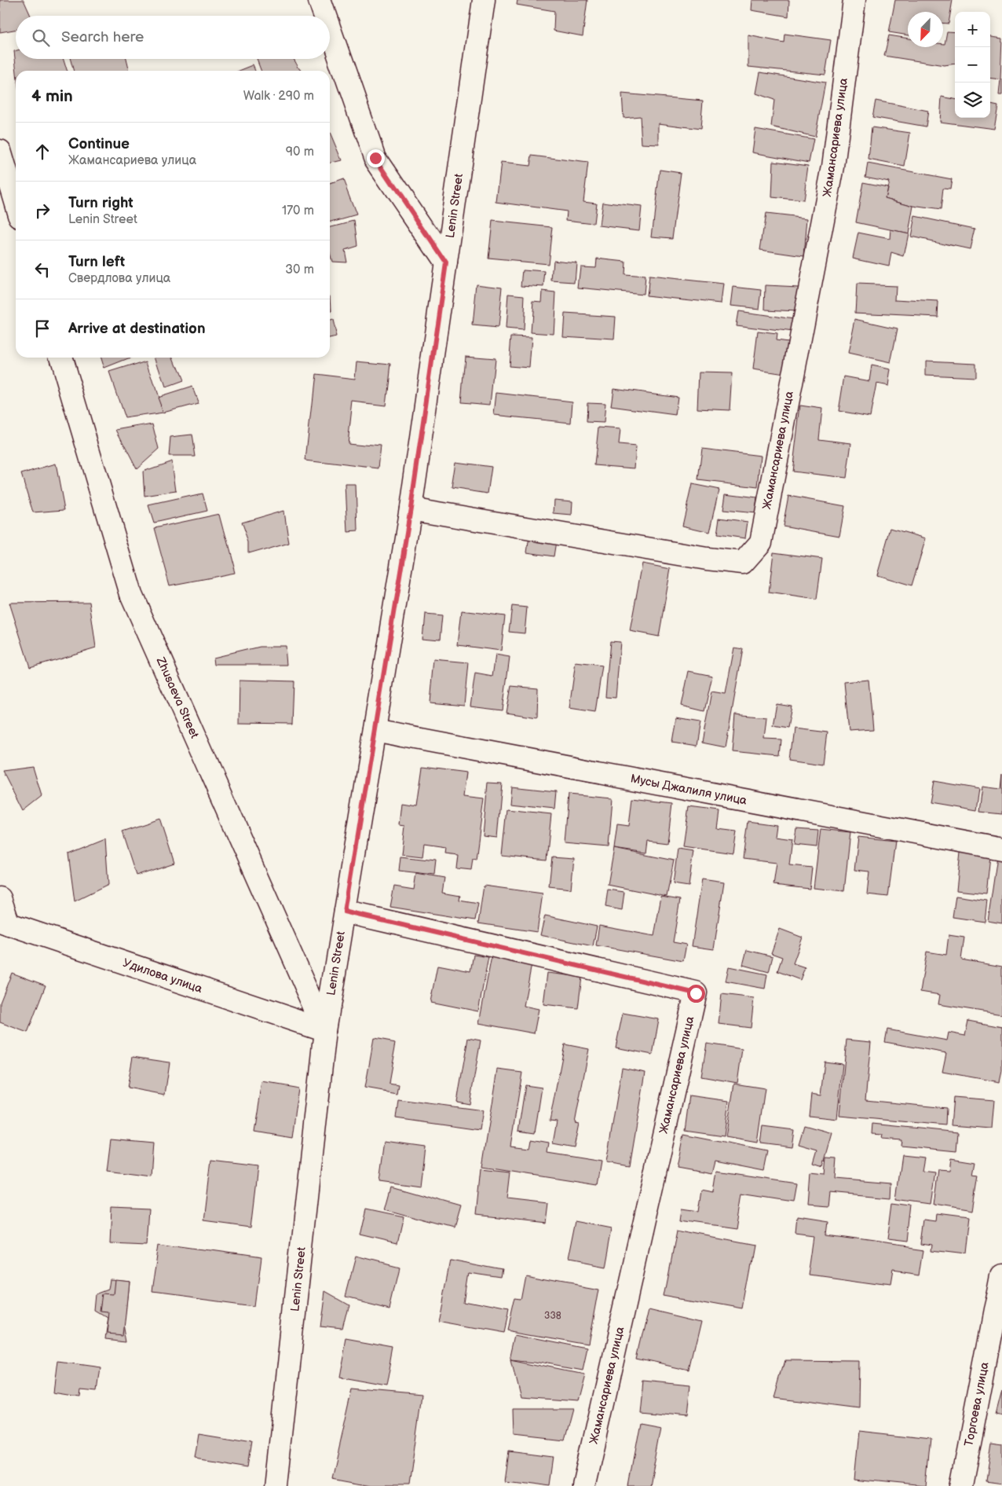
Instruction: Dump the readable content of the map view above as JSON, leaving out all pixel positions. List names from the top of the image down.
{
  "streets": {
    "street": [
      "Жамансариева улица",
      "Lenin Street",
      "Zhusaeva Street",
      "Мусы Джалиля улица",
      "Удилова улица",
      "Торгоева улица"
    ]
  },
  "crossings": [
    ["Жамансариева улица", "Lenin Street"],
    ["Lenin Street", "Zhusaeva Street"],
    ["Lenin Street", "Мусы Джалиля улица"],
    ["Lenin Street", "Удилова улица"],
    ["Zhusaeva Street", "Удилова улица"]
  ],
  "house_numbers": ["338"],
  "north": "bottom left",
  "page": {
    "map_buttons": ["+", "−"],
    "search": "Search here",
    "heading": ["4 min", "Walk · 290 m"],
    "list": [
      ["Continue", "Жамансариева улица", "90 m"],
      ["Turn right", "Lenin Street", "170 m"],
      ["Turn left", "Свердлова улица", "30 m"],
      "Arrive at destination"
    ]
  }
}
